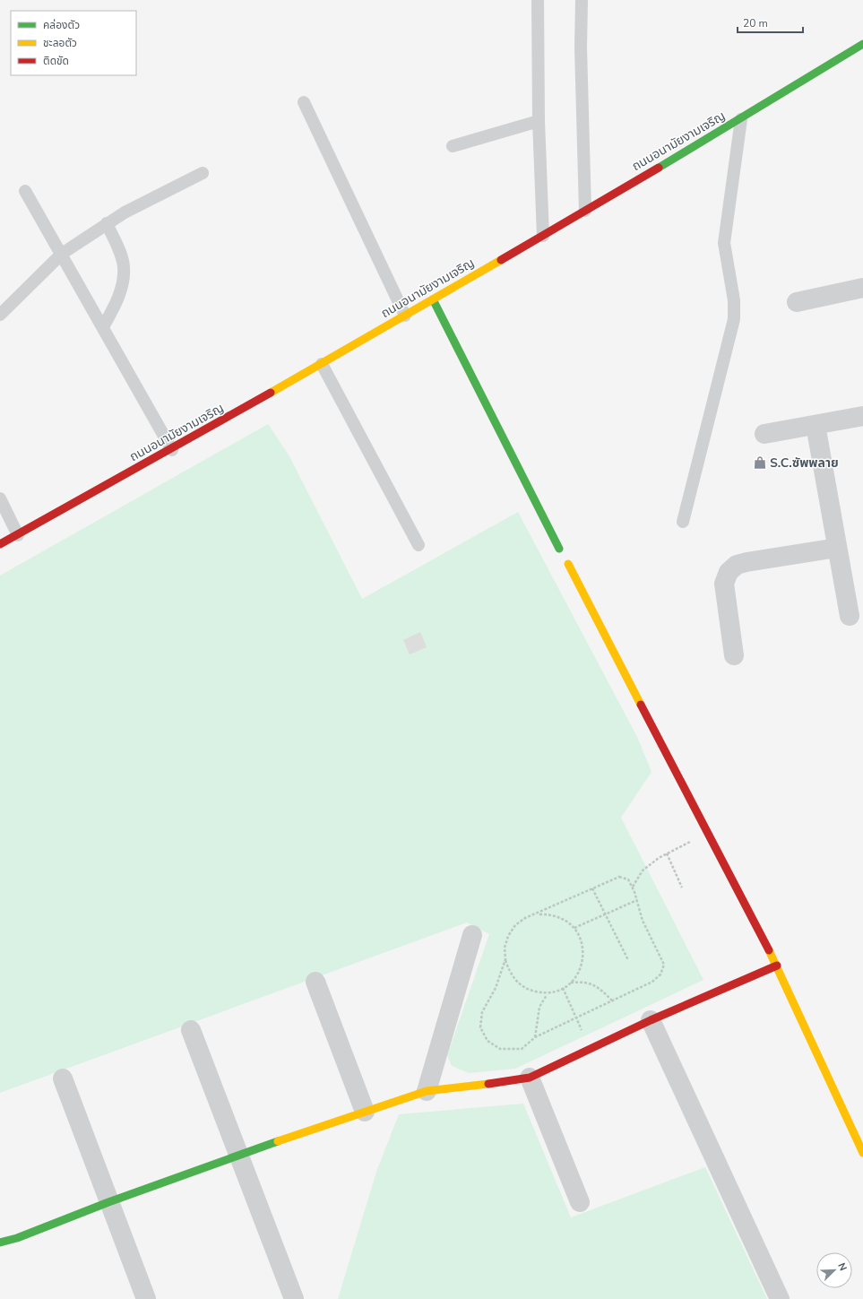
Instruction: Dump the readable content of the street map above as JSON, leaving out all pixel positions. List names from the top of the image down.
{
  "streets": {
    "street": ["ถนนอนามัยงามเจริญ"]
  },
  "places": {
    "shop": ["S.C.ซัพพลาย"]
  },
  "legend": ["คล่องตัว", "ชะลอตัว", "ติดขัด"],
  "scale_bar": "20 m",
  "north": "top right"
}
